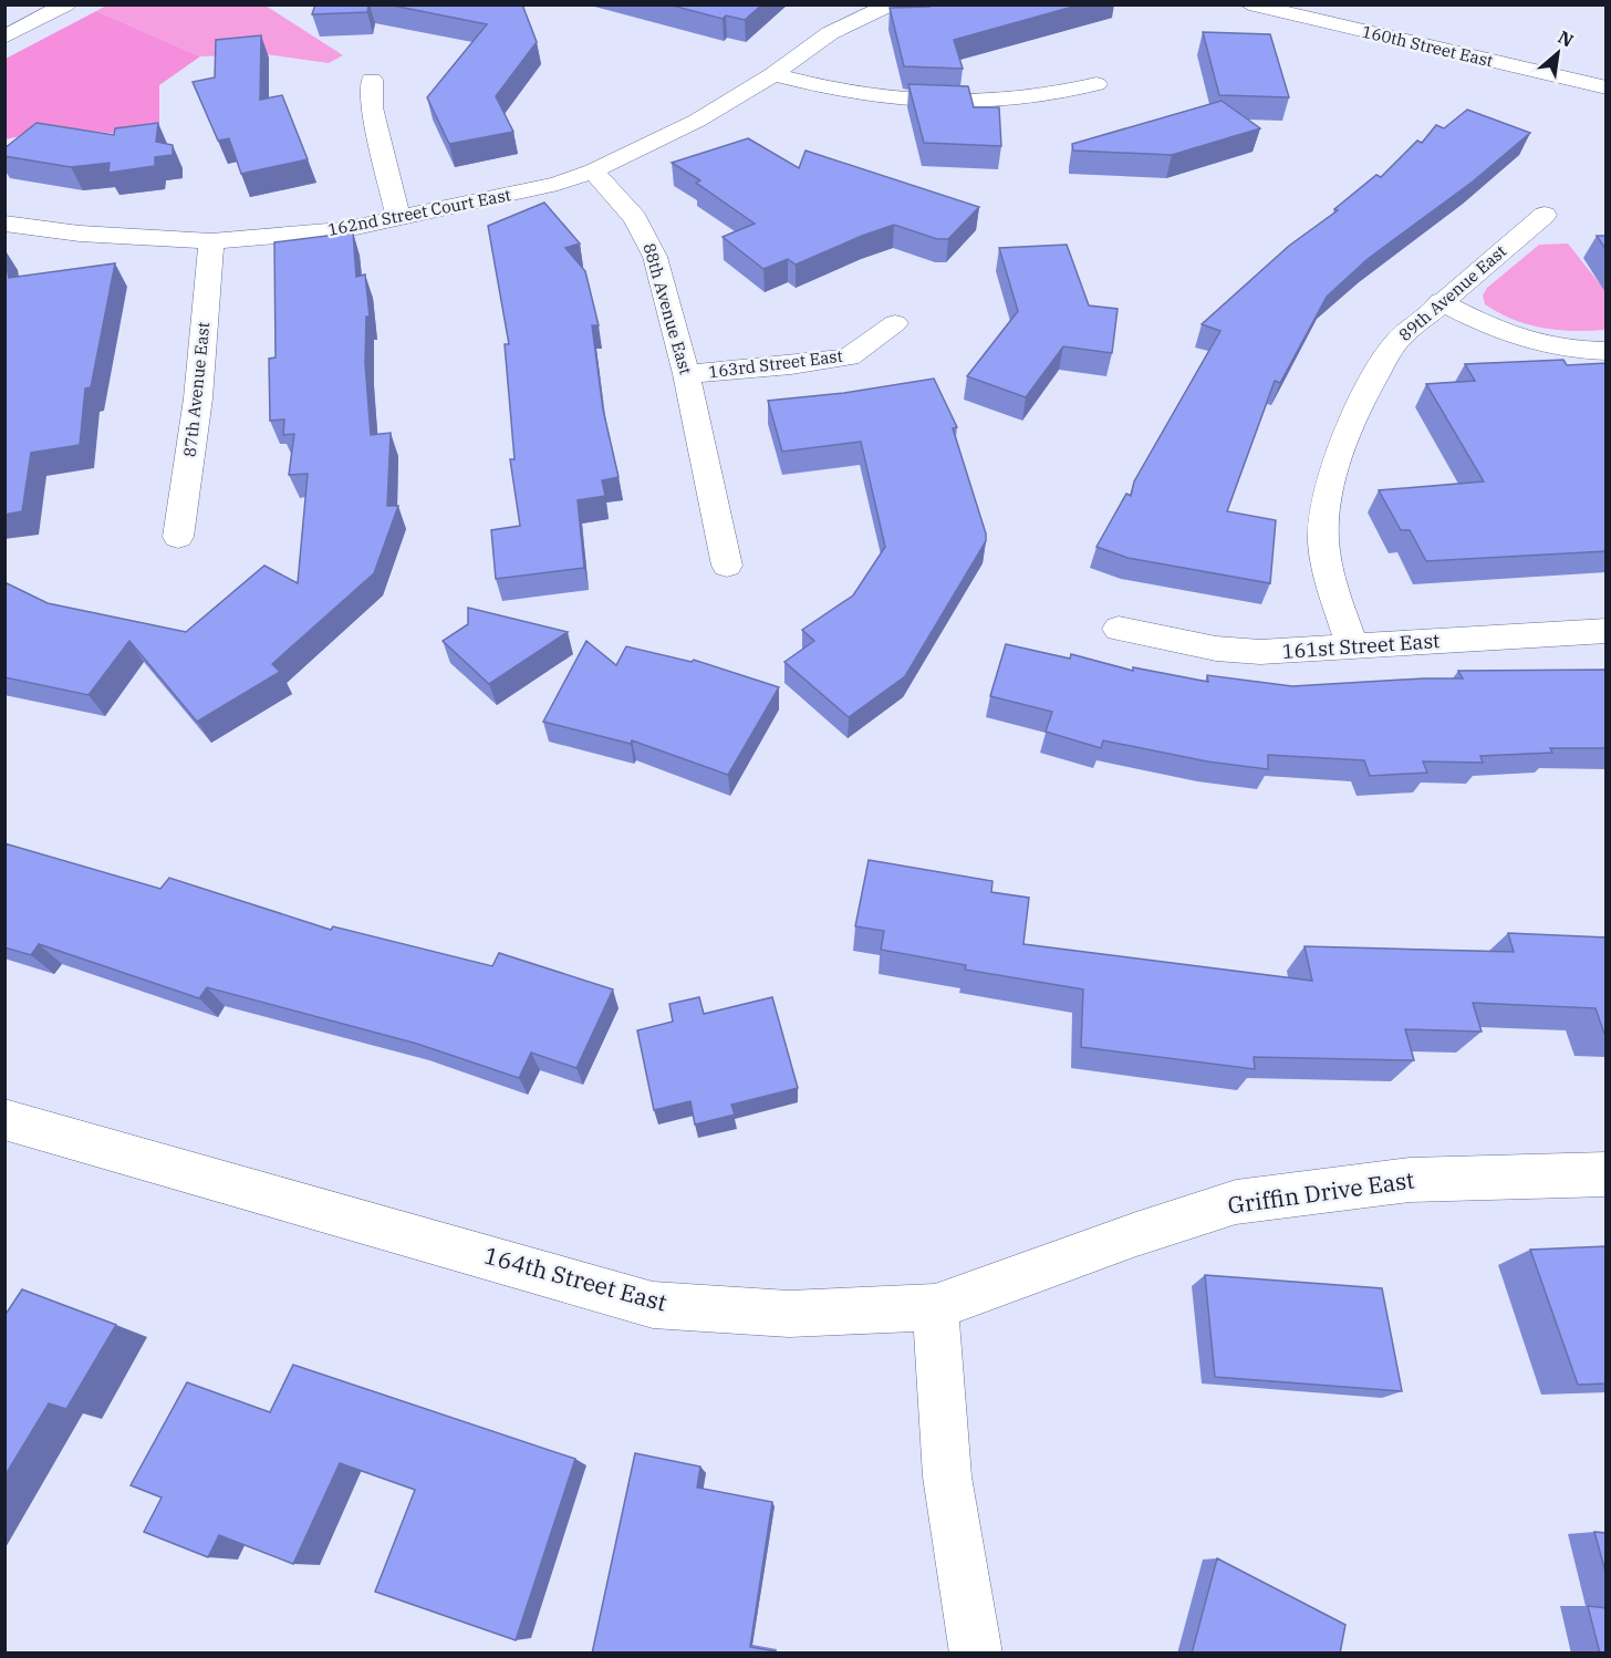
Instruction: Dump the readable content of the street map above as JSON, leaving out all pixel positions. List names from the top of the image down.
{
  "streets": {
    "street": [
      "160th Street East",
      "162nd Street Court East",
      "89th Avenue East",
      "88th Avenue East",
      "163rd Street East",
      "87th Avenue East",
      "161st Street East",
      "Griffin Drive East",
      "164th Street East"
    ]
  },
  "crossings": [
    ["162nd Street Court East", "88th Avenue East"],
    ["162nd Street Court East", "87th Avenue East"],
    ["89th Avenue East", "161st Street East"],
    ["88th Avenue East", "163rd Street East"],
    ["Griffin Drive East", "164th Street East"]
  ],
  "north": "top right"
}
